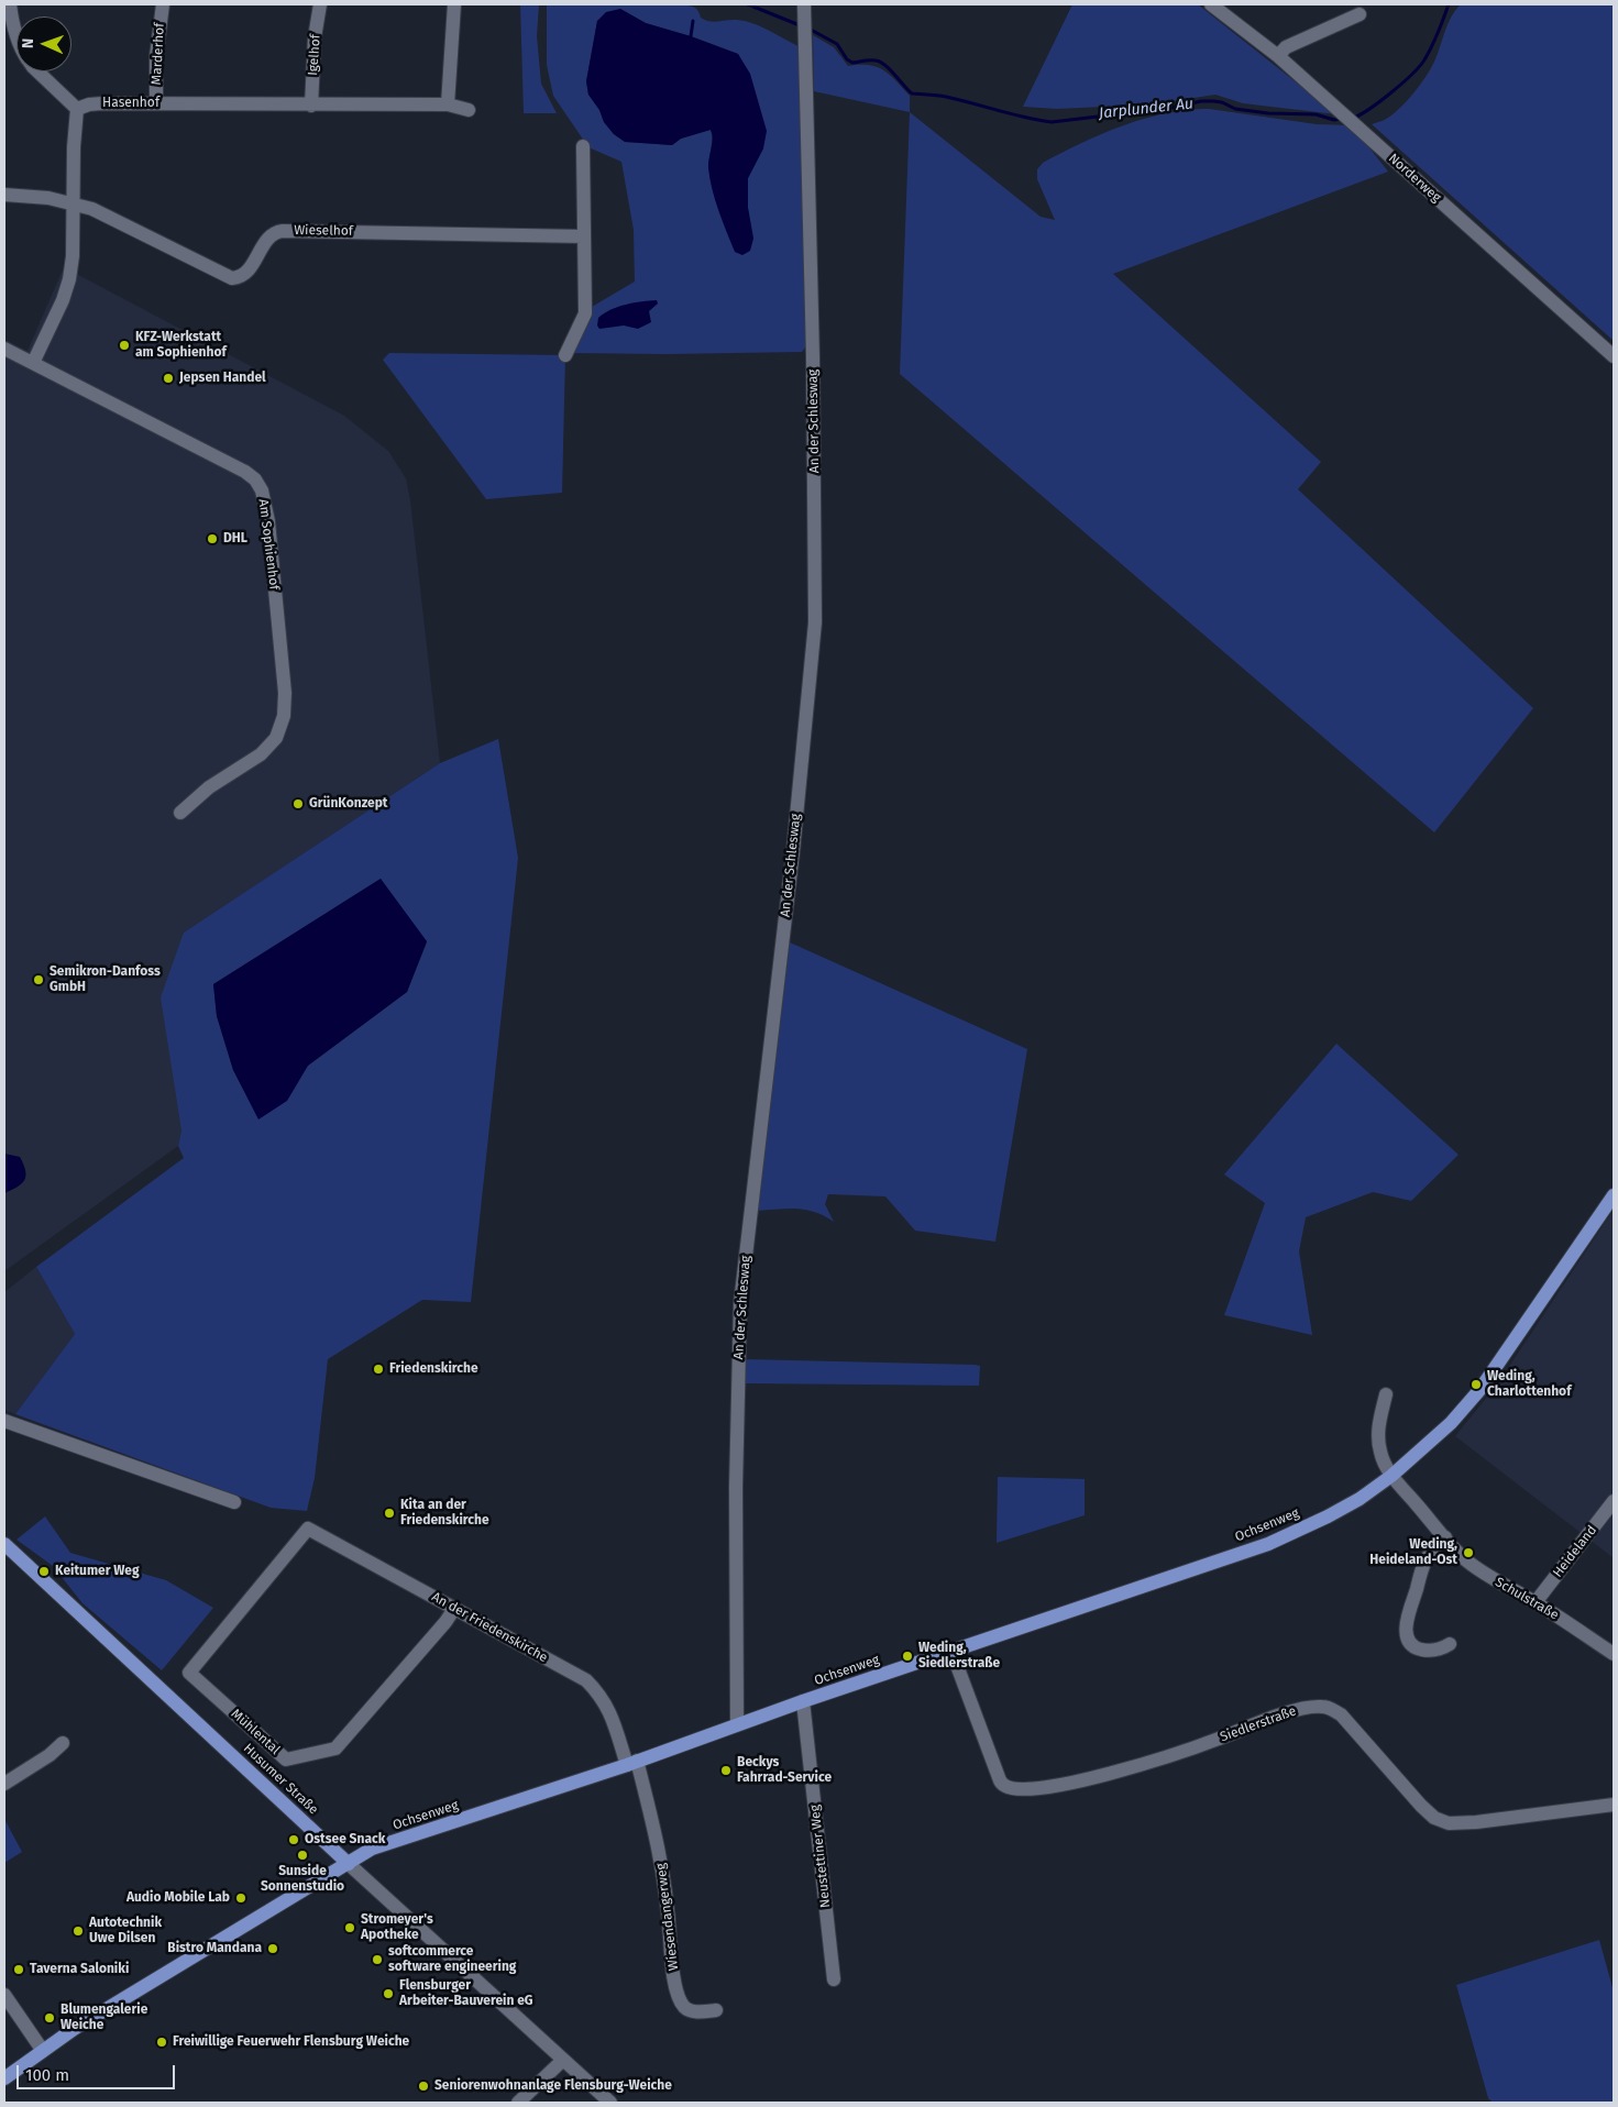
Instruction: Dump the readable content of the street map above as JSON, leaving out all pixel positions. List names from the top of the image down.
{
  "streets": {
    "main road": ["Ochsenweg", "Husumer Straße"],
    "street": [
      "Marderhof",
      "Igelhof",
      "Hasenhof",
      "Norderweg",
      "Wieselhof",
      "An der Schleswag",
      "Am Sophienhof",
      "Heideland",
      "Schulstraße",
      "An der Friedenskirche",
      "Siedlerstraße",
      "Mühlental",
      "Neustettiner Weg",
      "Wiesendangerweg"
    ]
  },
  "crossings": [
    ["Marderhof", "Hasenhof"],
    ["Igelhof", "Hasenhof"],
    ["An der Schleswag", "Ochsenweg"],
    ["Ochsenweg", "Schulstraße"],
    ["Ochsenweg", "An der Friedenskirche"],
    ["Ochsenweg", "Siedlerstraße"],
    ["Ochsenweg", "Husumer Straße"],
    ["Ochsenweg", "Neustettiner Weg"],
    ["Ochsenweg", "Wiesendangerweg"],
    ["Heideland", "Schulstraße"],
    ["An der Friedenskirche", "Mühlental"],
    ["An der Friedenskirche", "Wiesendangerweg"]
  ],
  "water": ["Jarplunder Au"],
  "places": [
    "KFZ-Werkstatt am Sophienhof",
    "Jepsen Handel",
    "DHL",
    "GrünKonzept",
    "Semikron-Danfoss GmbH",
    "Friedenskirche",
    "Weding, Charlottenhof",
    "Kita an der Friedenskirche",
    "Weding, Heideland-Ost",
    "Keitumer Weg",
    "Weding, Siedlerstraße",
    "Beckys Fahrrad-Service",
    "Ostsee Snack",
    "Sunside Sonnenstudio",
    "Audio Mobile Lab",
    "Stromeyer's Apotheke",
    "Autotechnik Uwe Dilsen",
    "Bistro Mandana",
    "softcommerce software engineering",
    "Taverna Saloniki",
    "Flensburger Arbeiter-Bauverein eG",
    "Blumengalerie Weiche",
    "Freiwillige Feuerwehr Flensburg Weiche",
    "Seniorenwohnanlage Flensburg-Weiche"
  ],
  "scale_bar": "100 m",
  "north": "left"
}
